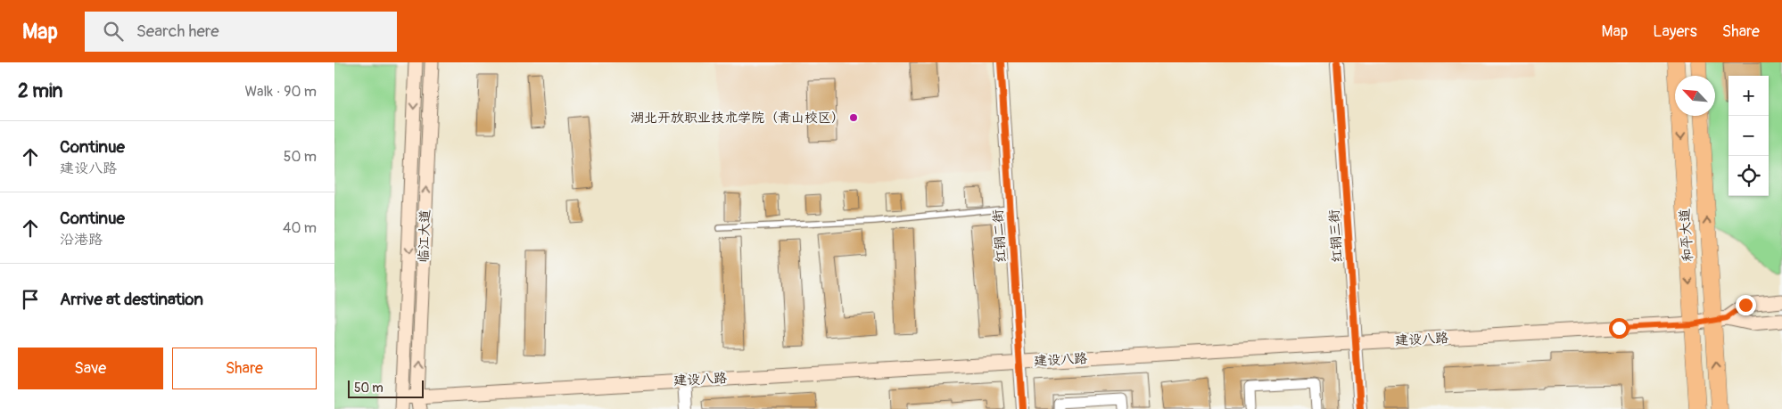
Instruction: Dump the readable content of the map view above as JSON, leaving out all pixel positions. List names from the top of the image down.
{
  "streets": {
    "main road": ["和平大道", "临江大道", "建设八路"],
    "street": ["红钢二街", "红钢三街"]
  },
  "crossings": [
    ["和平大道", "建设八路"],
    ["临江大道", "建设八路"],
    ["红钢二街", "建设八路"],
    ["红钢三街", "建设八路"]
  ],
  "places": ["湖北开放职业技术学院（青山校区）"],
  "scale_bar": "50 m",
  "north": "top left",
  "page": {
    "header": "Map",
    "search": "Search here",
    "nav": ["Map", "Layers", "Share"],
    "heading": ["2 min", "Walk · 90 m"],
    "map_buttons": ["+", "−"],
    "list": [
      ["Continue", "建设八路", "50 m"],
      ["Continue", "沿港路", "40 m"],
      "Arrive at destination"
    ],
    "buttons": ["Save", "Share"],
    "scale": "50 m"
  }
}
